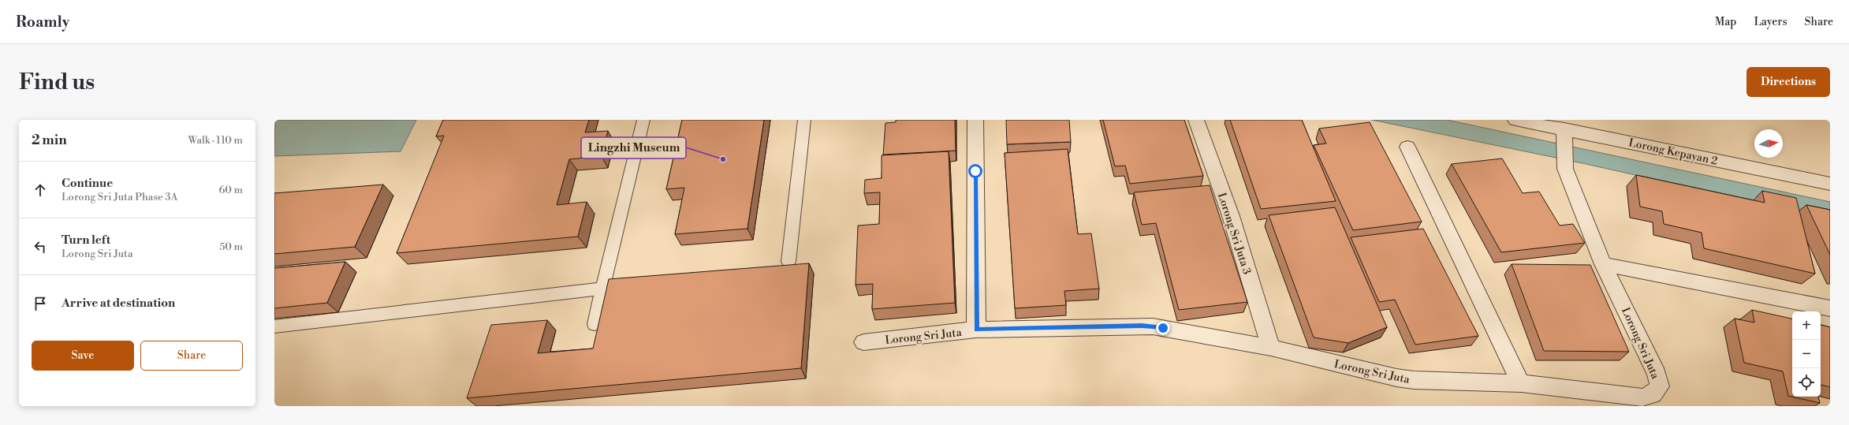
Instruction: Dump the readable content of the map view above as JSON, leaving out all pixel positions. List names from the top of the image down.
{
  "streets": {
    "street": ["Lorong Kepayan 2", "Lorong Sri Juta 3", "Lorong Sri Juta"]
  },
  "crossings": [
    ["Lorong Kepayan 2", "Lorong Sri Juta"],
    ["Lorong Sri Juta 3", "Lorong Sri Juta"]
  ],
  "places": ["Lingzhi Museum"],
  "north": "right",
  "page": {
    "header": "Roamly",
    "nav": ["Map", "Layers", "Share"],
    "buttons": [
      "Directions",
      ["Save", "Share"]
    ],
    "title": "Find us",
    "heading": ["2 min", "Walk · 110 m"],
    "list": [
      ["Continue", "Lorong Sri Juta Phase 3A", "60 m"],
      ["Turn left", "Lorong Sri Juta", "50 m"],
      "Arrive at destination"
    ],
    "map_buttons": ["+", "−"]
  }
}
